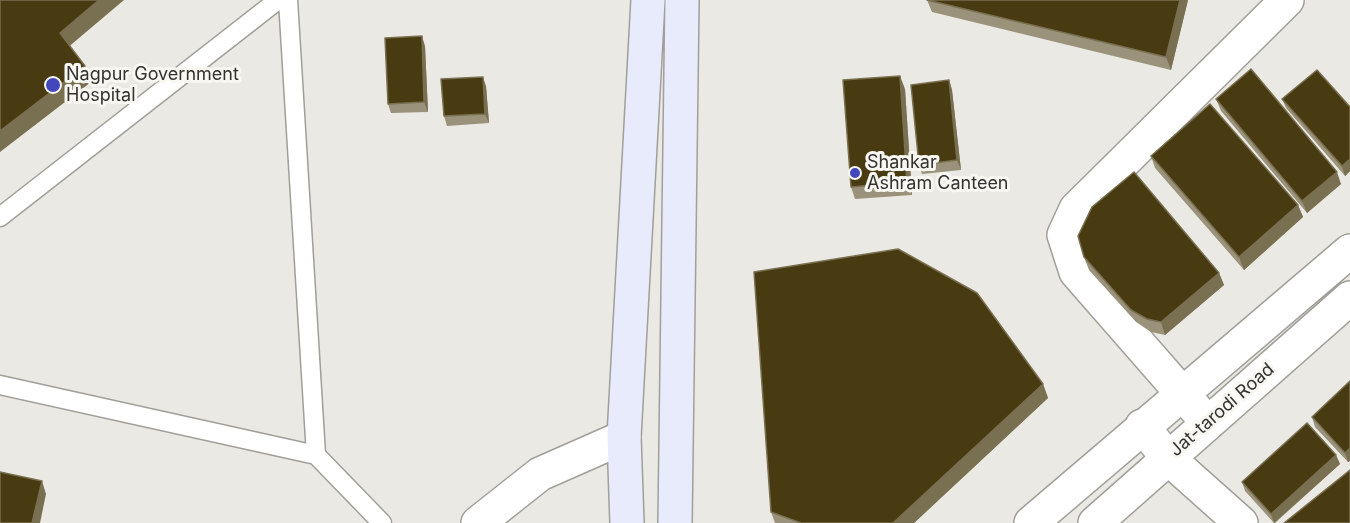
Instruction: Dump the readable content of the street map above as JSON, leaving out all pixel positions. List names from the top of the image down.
{
  "streets": {
    "street": ["Jat-tarodi Road"]
  },
  "places": ["Nagpur Government Hospital", "Shankar Ashram Canteen"]
}
